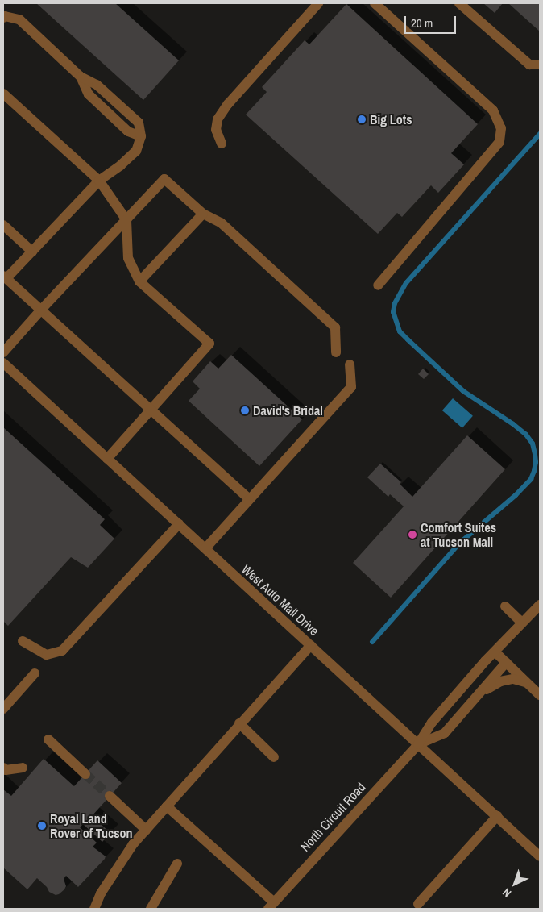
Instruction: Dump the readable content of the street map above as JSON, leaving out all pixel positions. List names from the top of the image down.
{
  "streets": {
    "street": ["West Auto Mall Drive", "North Circuit Road"]
  },
  "crossings": [
    ["West Auto Mall Drive", "North Circuit Road"]
  ],
  "places": [
    "Big Lots",
    "David's Bridal",
    "Comfort Suites at Tucson Mall",
    "Royal Land Rover of Tucson"
  ],
  "scale_bar": "20 m",
  "north": "bottom left"
}
